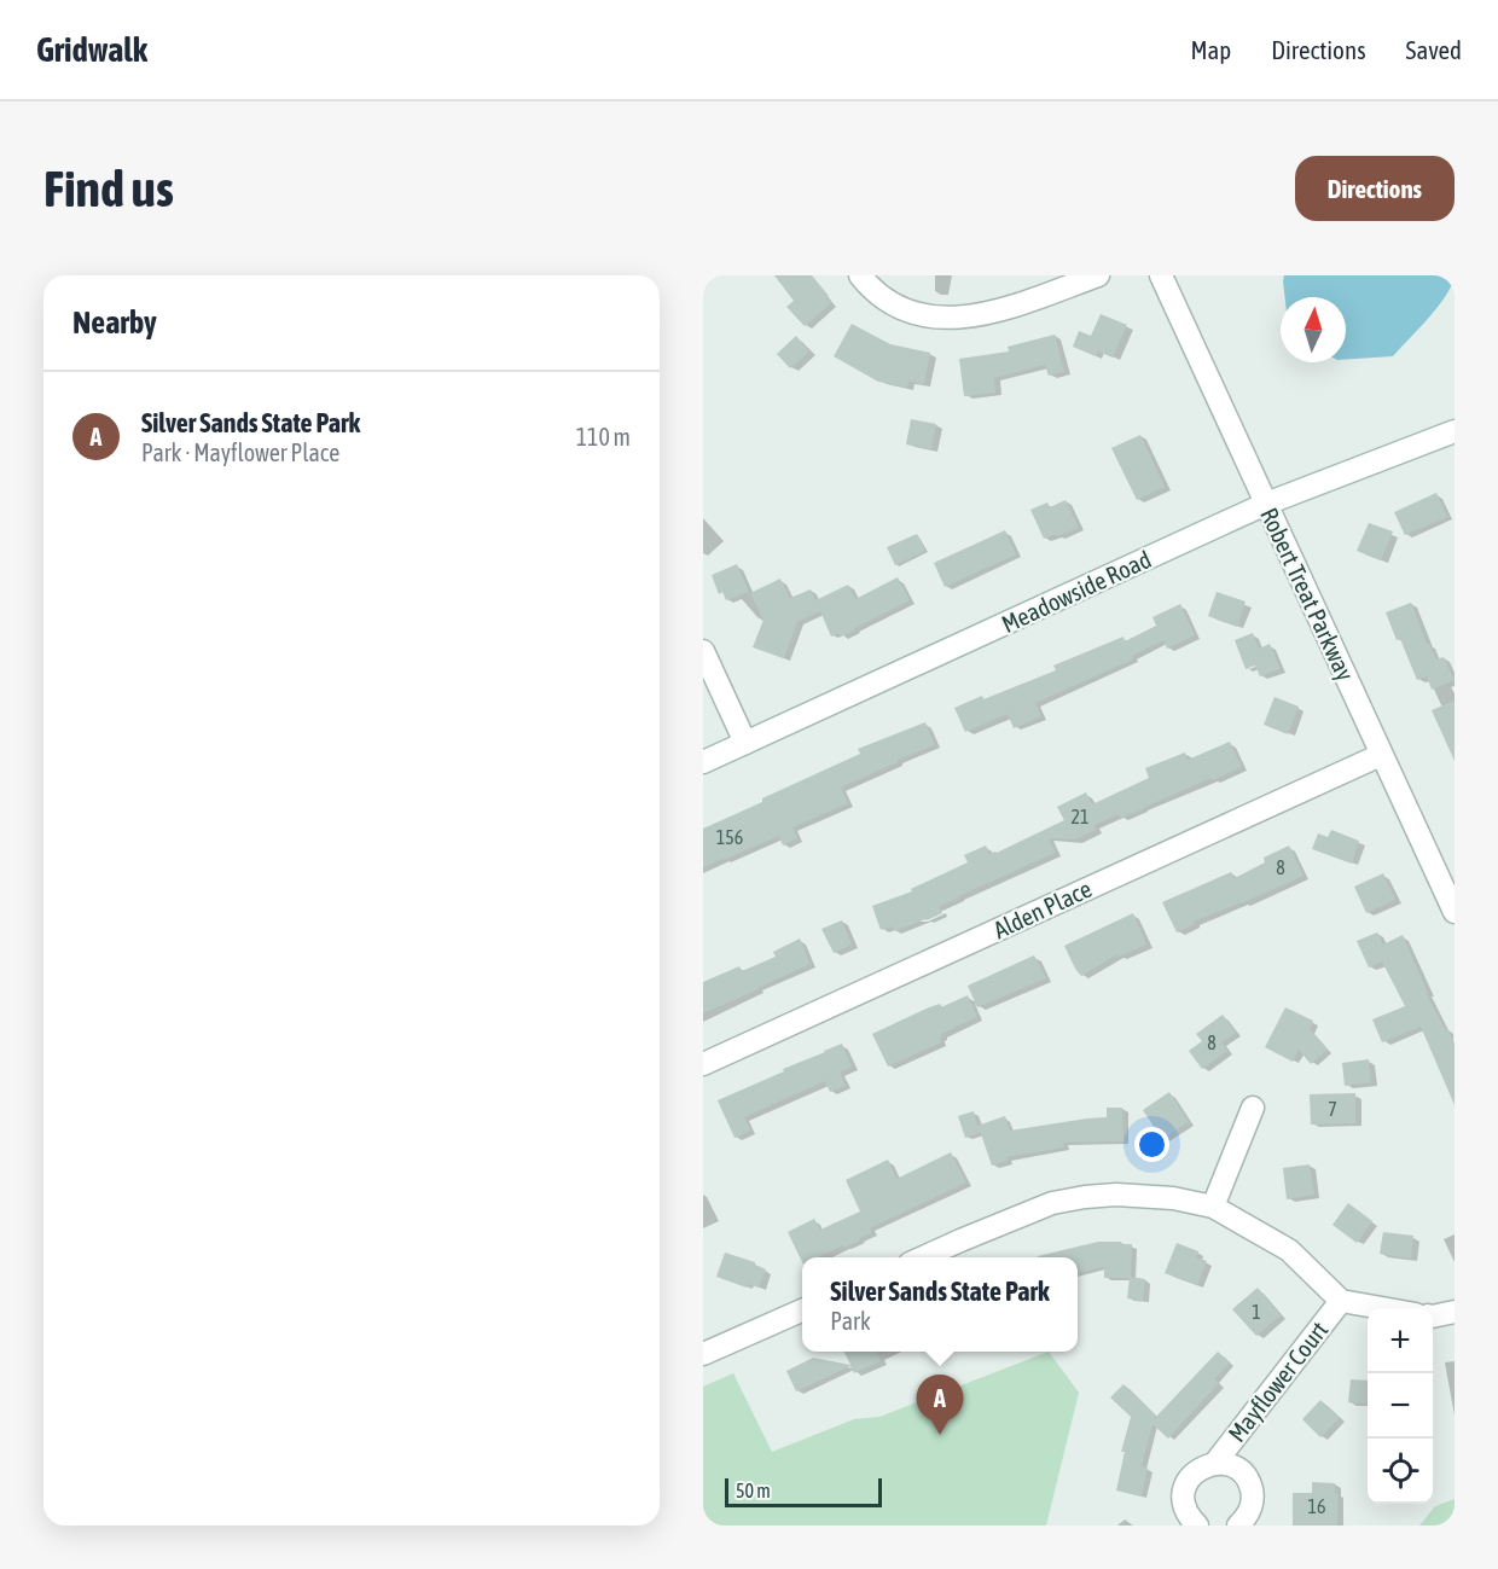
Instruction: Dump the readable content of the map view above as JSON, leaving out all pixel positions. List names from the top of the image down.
{
  "streets": {
    "street": [
      "Meadowside Road",
      "Robert Treat Parkway",
      "Alden Place",
      "Mayflower Court"
    ]
  },
  "crossings": [
    ["Meadowside Road", "Robert Treat Parkway"],
    ["Robert Treat Parkway", "Alden Place"]
  ],
  "house_numbers": [
    "21",
    "156",
    "8",
    "8",
    "7",
    "1",
    "16"
  ],
  "scale_bar": "50 m",
  "north": "top",
  "page": {
    "header": "Gridwalk",
    "nav": ["Map", "Directions", "Saved"],
    "buttons": "Directions",
    "title": "Find us",
    "heading": "Nearby",
    "list": [
      {
        "mark": "A",
        "name": "Silver Sands State Park",
        "note": "Park · Mayflower Place",
        "value": "110 m"
      }
    ],
    "popup": ["Silver Sands State Park", "Park"],
    "map_buttons": ["+", "−"],
    "pins": "A",
    "scale": "50 m"
  }
}
